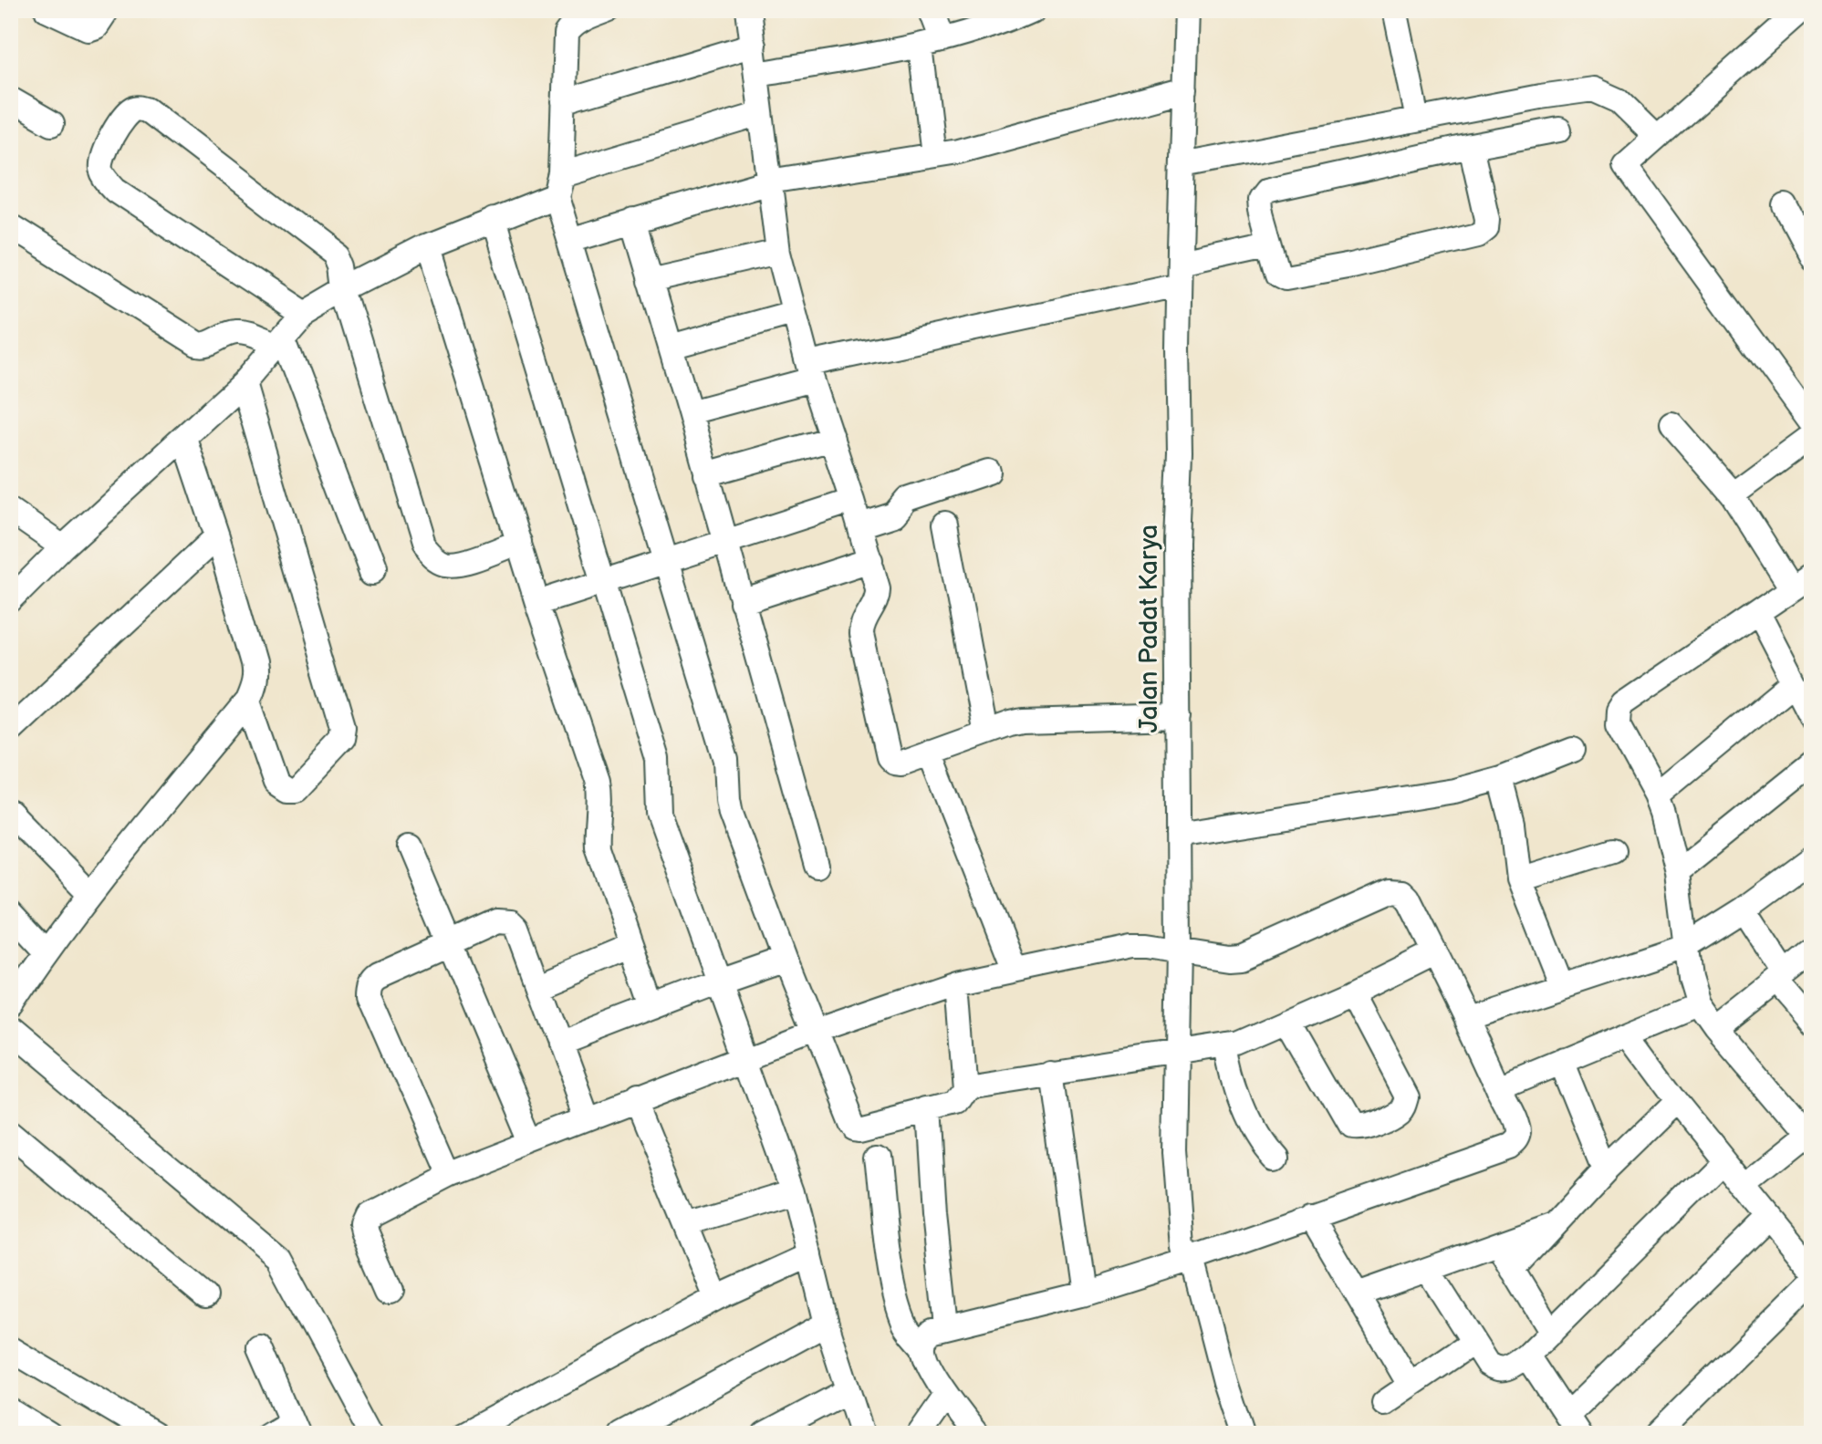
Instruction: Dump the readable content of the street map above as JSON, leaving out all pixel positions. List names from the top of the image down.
{
  "streets": {
    "street": ["Jalan Padat Karya"]
  }
}
